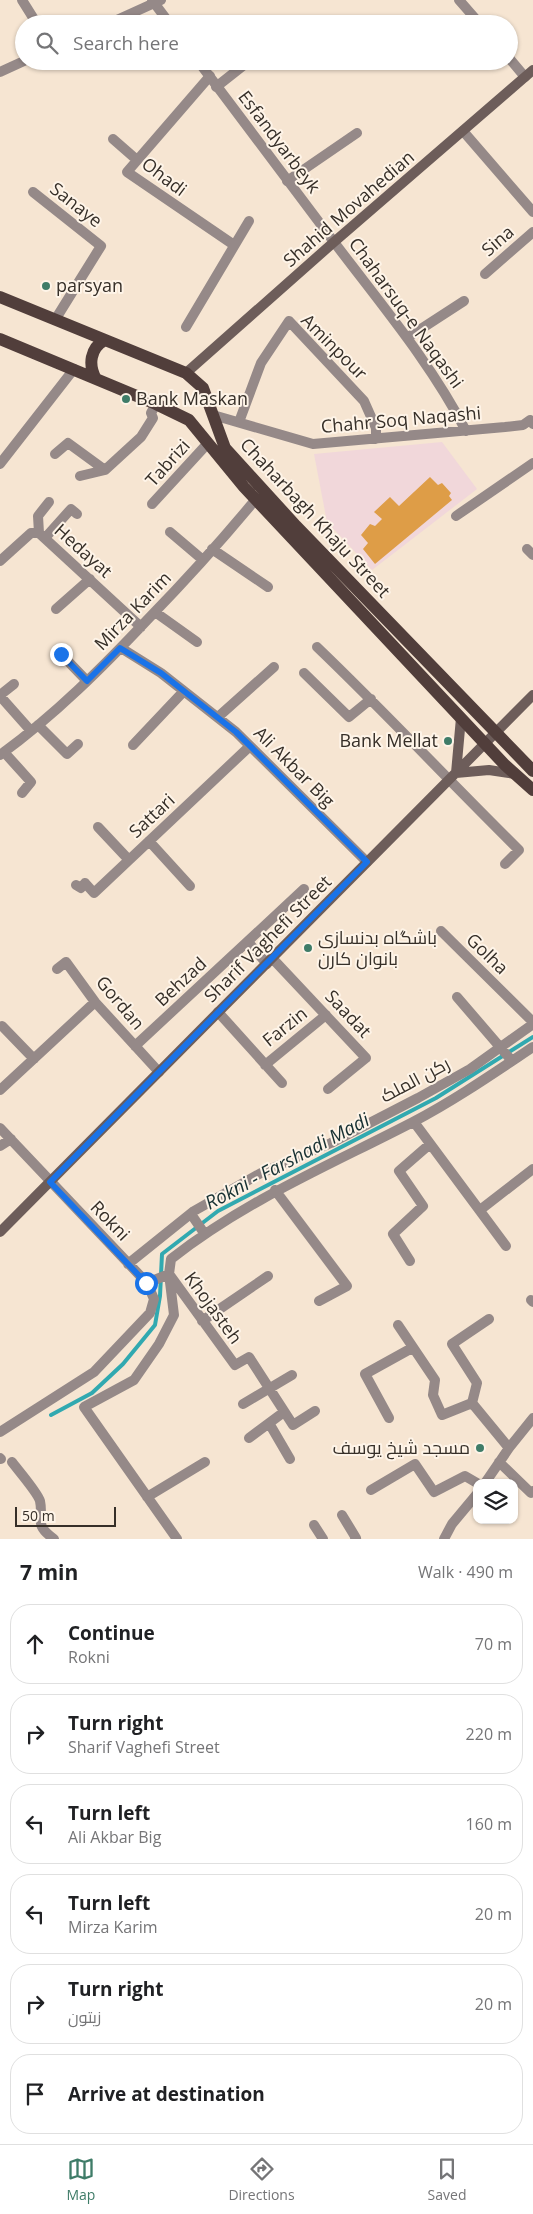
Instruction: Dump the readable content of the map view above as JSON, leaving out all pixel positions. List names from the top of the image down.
{
  "streets": {
    "main road": ["Shahid Movahedian", "Chaharbagh Khaju Street", "Sharif Vaghefi Street"],
    "street": [
      "Esfandyarbeyk",
      "Ohadi",
      "Sanaye",
      "Sina",
      "Chaharsuq-e Naqashi",
      "Aminpour",
      "Chahr Soq Naqashi",
      "Tabrizi",
      "Hedayat",
      "Mirza Karim",
      "Ali Akbar Big",
      "Sattari",
      "Golha",
      "Behzad",
      "Gordan",
      "Saadat",
      "Farzin",
      "رکن الملک",
      "Rokni",
      "Khojasteh"
    ]
  },
  "crossings": [
    ["Esfandyarbeyk", "Ohadi"],
    ["Esfandyarbeyk", "Shahid Movahedian"],
    ["Esfandyarbeyk", "Chaharsuq-e Naqashi"],
    ["Sanaye", "Chaharbagh Khaju Street"],
    ["Shahid Movahedian", "Chaharsuq-e Naqashi"],
    ["Shahid Movahedian", "Chaharbagh Khaju Street"],
    ["Chaharsuq-e Naqashi", "Chahr Soq Naqashi"],
    ["Aminpour", "Chahr Soq Naqashi"],
    ["Chahr Soq Naqashi", "Chaharbagh Khaju Street"],
    ["Tabrizi", "Chaharbagh Khaju Street"],
    ["Chaharbagh Khaju Street", "Mirza Karim"],
    ["Chaharbagh Khaju Street", "Sharif Vaghefi Street"],
    ["Hedayat", "Mirza Karim"],
    ["Mirza Karim", "Ali Akbar Big"],
    ["Ali Akbar Big", "Sattari"],
    ["Ali Akbar Big", "Sharif Vaghefi Street"],
    ["Sharif Vaghefi Street", "Gordan"],
    ["Sharif Vaghefi Street", "Saadat"],
    ["Sharif Vaghefi Street", "Farzin"],
    ["Sharif Vaghefi Street", "Rokni"],
    ["Golha", "رکن الملک"],
    ["Behzad", "Gordan"],
    ["Saadat", "Farzin"],
    ["رکن الملک", "Rokni"]
  ],
  "water": ["Rokni - Farshadi Madi"],
  "places": [
    "parsyan",
    "Bank Maskan",
    "Bank Mellat",
    "باشگاه بدنسازی بانوان کارن",
    "مسجد شیخ یوسف"
  ],
  "scale_bar": "50 m",
  "page": {
    "search": "Search here",
    "scale": "50 m",
    "heading": ["7 min", "Walk · 490 m"],
    "list": [
      ["Continue", "Rokni", "70 m"],
      ["Turn right", "Sharif Vaghefi Street", "220 m"],
      ["Turn left", "Ali Akbar Big", "160 m"],
      ["Turn left", "Mirza Karim", "20 m"],
      ["Turn right", "زیتون", "20 m"],
      "Arrive at destination"
    ],
    "nav": ["Map", "Directions", "Saved"]
  }
}
